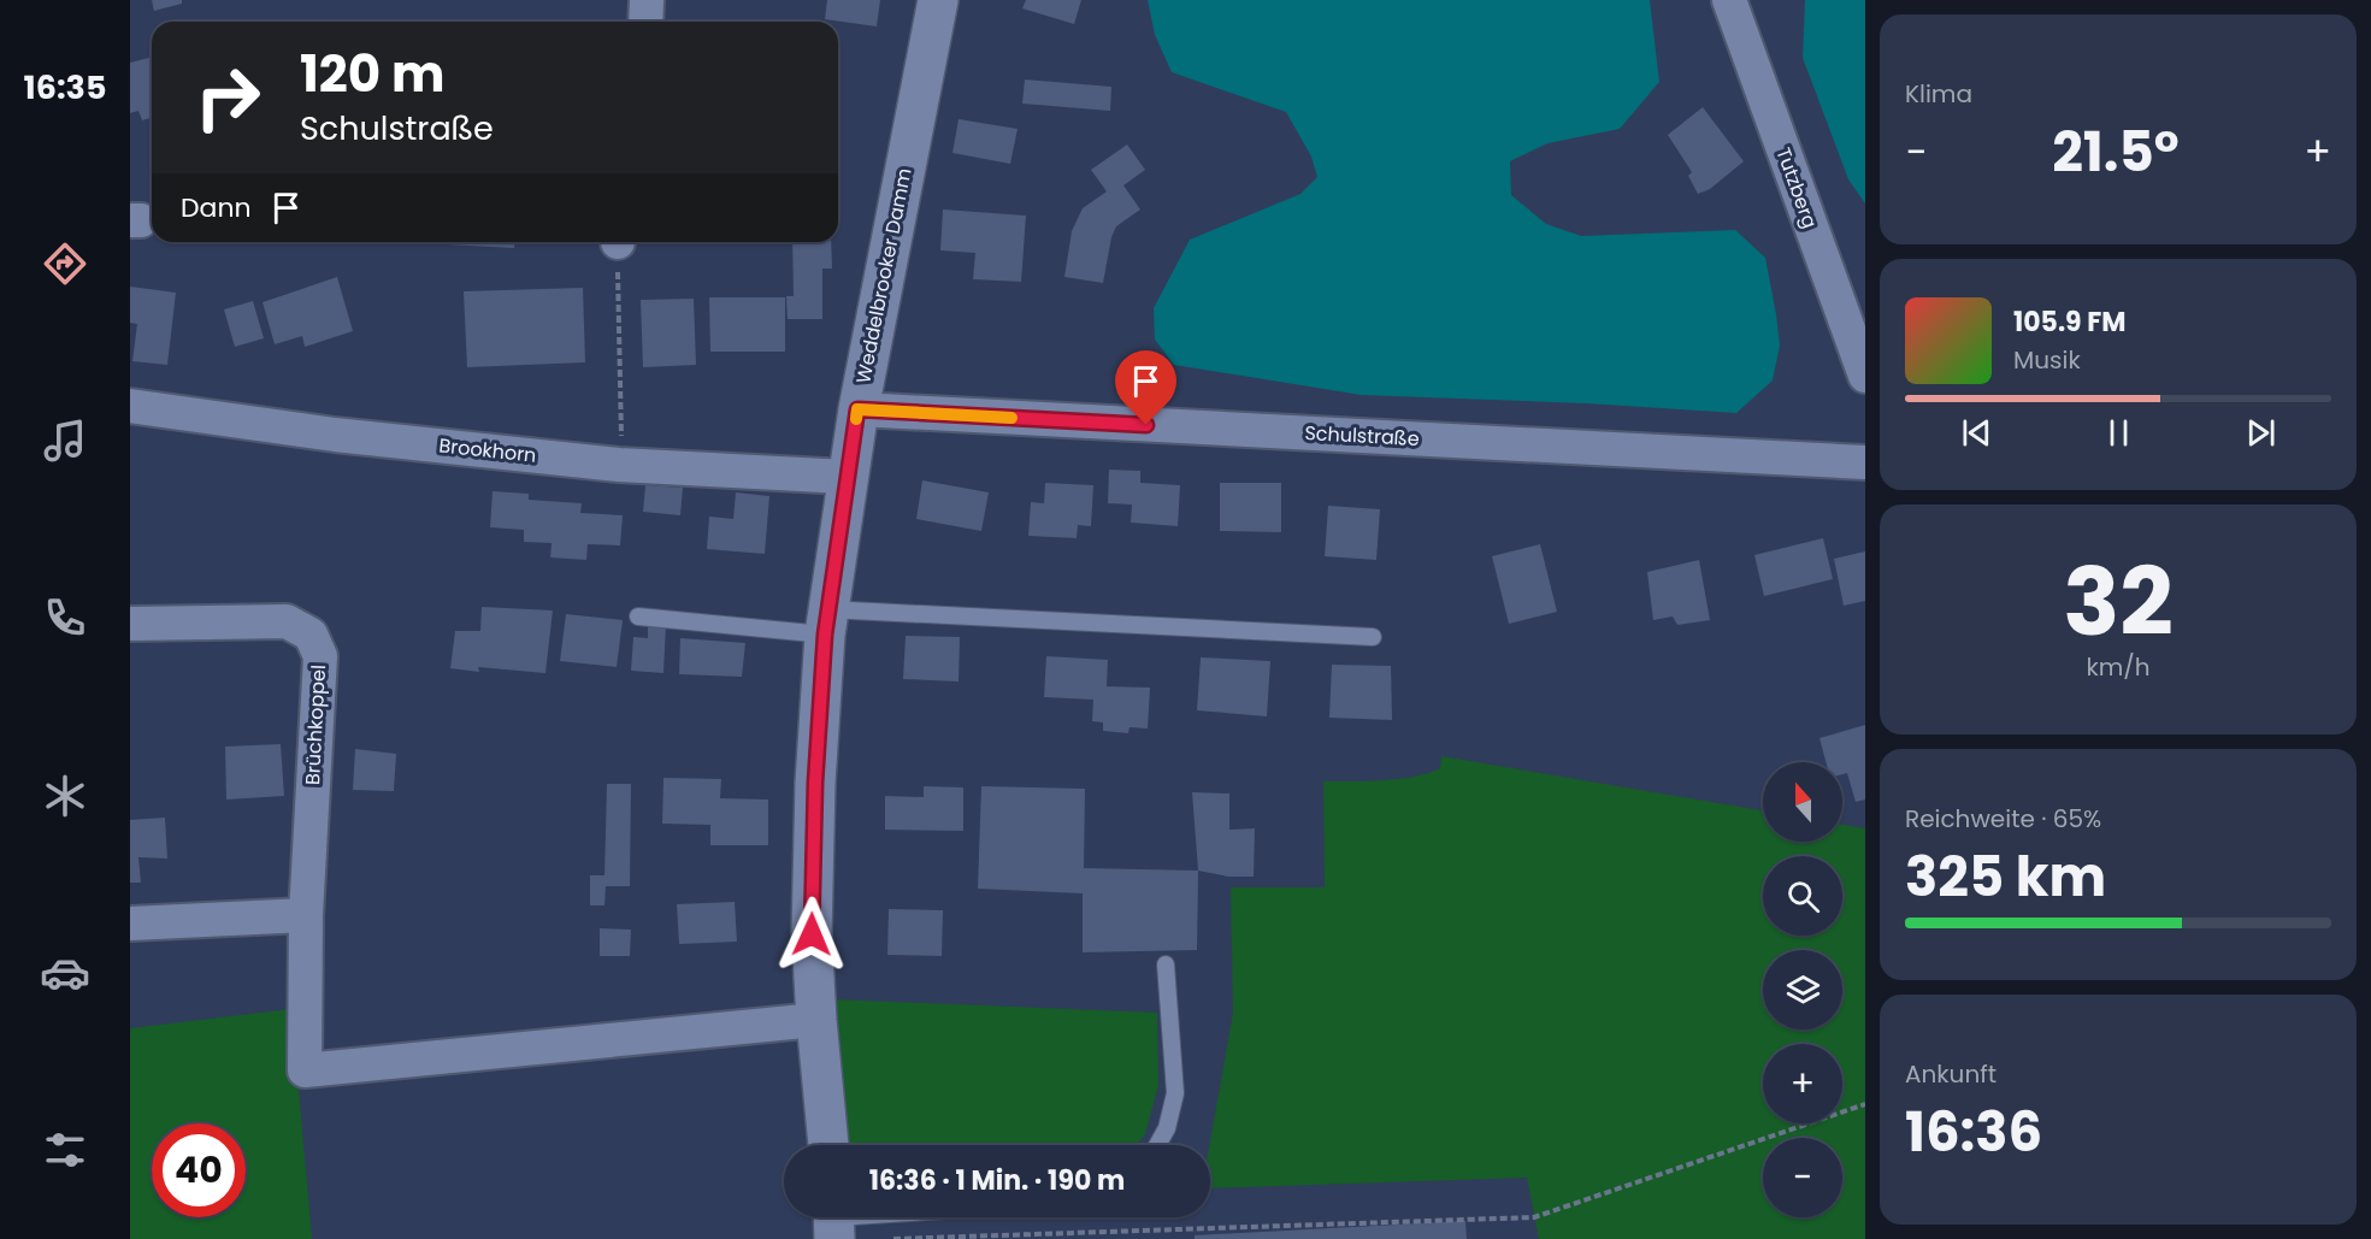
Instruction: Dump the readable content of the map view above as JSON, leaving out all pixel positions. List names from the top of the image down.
{
  "streets": {
    "street": [
      "Tutzberg",
      "Weddelbrooker Damm",
      "Schulstraße",
      "Brookhorn",
      "Brüchkoppel"
    ]
  },
  "crossings": [
    ["Weddelbrooker Damm", "Schulstraße"],
    ["Weddelbrooker Damm", "Brookhorn"],
    ["Weddelbrooker Damm", "Brüchkoppel"]
  ],
  "north": "top",
  "page": {
    "tabs": "16:35",
    "tile": [
      "Klima",
      ["32", "km/h"],
      ["Reichweite · 65%", "325 km"],
      ["Ankunft", "16:36"]
    ],
    "turn": ["120 m", "Schulstraße"],
    "heat": ["−", "21.5°", "+"],
    "then": "Dann",
    "song": ["105.9 FM", "Musik"],
    "map_buttons": ["+", "−"],
    "limit": "40",
    "trip": "16:36 · 1 Min. · 190 m"
  }
}
